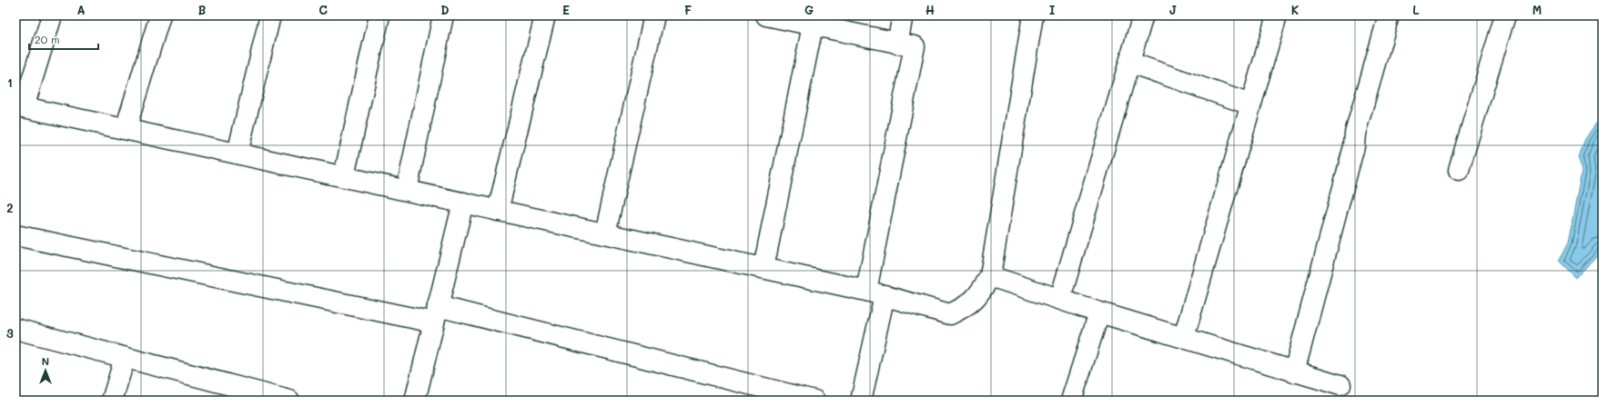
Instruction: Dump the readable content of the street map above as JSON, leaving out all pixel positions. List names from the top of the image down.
{
  "scale_bar": "20 m",
  "north": "top",
  "grid": {
    "columns": [
      "A",
      "B",
      "C",
      "D",
      "E",
      "F",
      "G",
      "H",
      "I",
      "J",
      "K",
      "L",
      "M"
    ],
    "rows": ["1", "2", "3"]
  }
}
